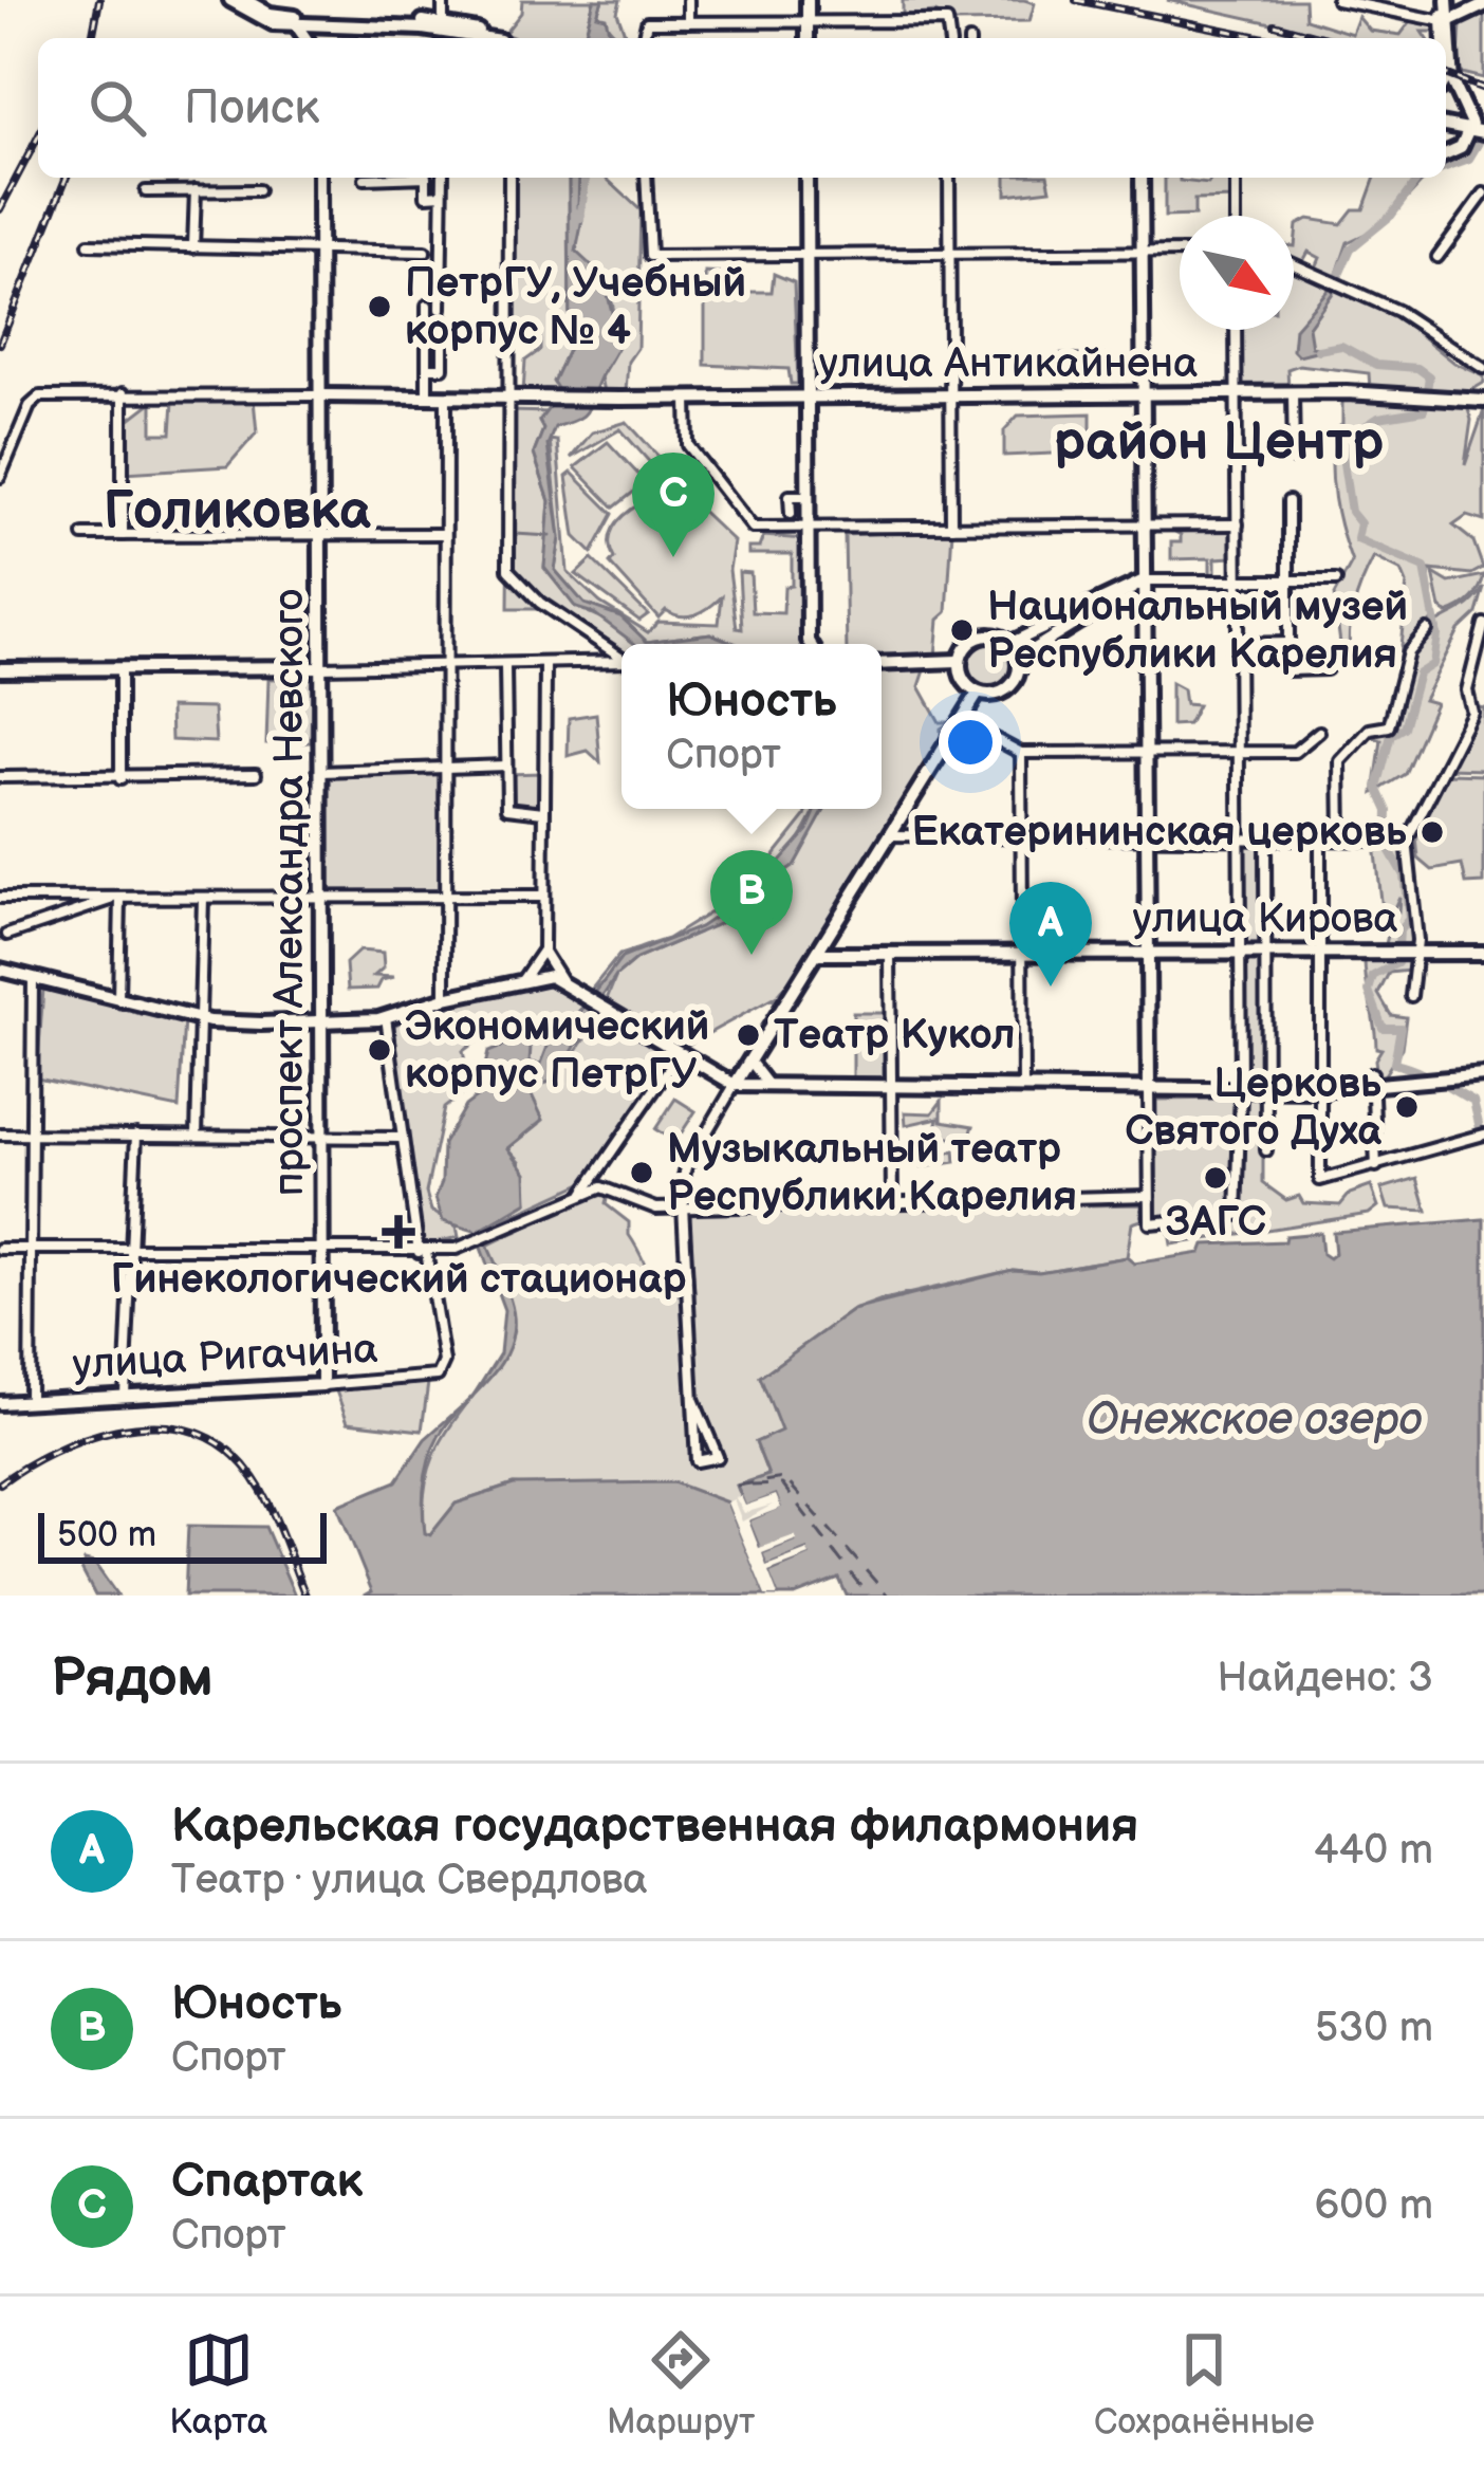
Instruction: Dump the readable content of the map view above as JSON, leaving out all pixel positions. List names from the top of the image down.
{
  "streets": {
    "main road": [
      "улица Антикайнена",
      "проспект Александра Невского",
      "улица Кирова",
      "улица Ригачина"
    ]
  },
  "crossings": [
    ["улица Антикайнена", "проспект Александра Невского"],
    ["проспект Александра Невского", "улица Ригачина"]
  ],
  "districts": ["район Центр", "Голиковка"],
  "water": ["Онежское озеро"],
  "places": {
    "other": [
      "ПетрГУ, Учебный корпус № 4",
      "Национальный музей Республики Карелия",
      "Екатерининская церковь",
      "Театр Кукол",
      "Экономический корпус ПетрГУ",
      "Церковь Святого Духа",
      "Музыкальный театр Республики Карелия",
      "ЗАГС"
    ],
    "health": ["Гинекологический стационар"]
  },
  "scale_bar": "500 m",
  "north": "bottom right",
  "page": {
    "search": "Поиск",
    "pins": ["C", "B", "A"],
    "popup": ["Юность", "Спорт"],
    "scale": "500 m",
    "heading": ["Рядом", "Найдено: 3"],
    "list": [
      {
        "mark": "A",
        "name": "Карельская государственная филармония",
        "note": "Театр · улица Свердлова",
        "value": "440 m"
      },
      {
        "mark": "B",
        "name": "Юность",
        "note": "Спорт",
        "value": "530 m"
      },
      {
        "mark": "C",
        "name": "Спартак",
        "note": "Спорт",
        "value": "600 m"
      }
    ],
    "nav": ["Карта", "Маршрут", "Сохранённые"]
  }
}
